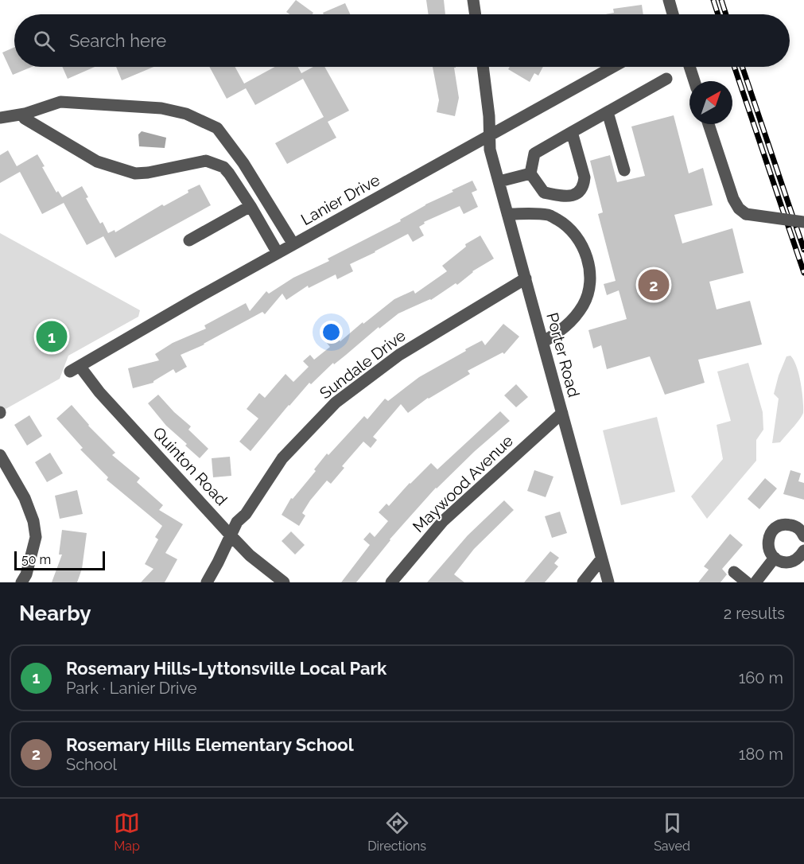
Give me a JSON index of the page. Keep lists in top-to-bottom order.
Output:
{
  "streets": {
    "street": [
      "Lanier Drive",
      "Porter Road",
      "Sundale Drive",
      "Quinton Road",
      "Maywood Avenue"
    ]
  },
  "crossings": [
    ["Lanier Drive", "Porter Road"],
    ["Lanier Drive", "Quinton Road"],
    ["Porter Road", "Sundale Drive"],
    ["Porter Road", "Maywood Avenue"],
    ["Sundale Drive", "Quinton Road"]
  ],
  "scale_bar": "50 m",
  "north": "top right",
  "page": {
    "search": "Search here",
    "pins": ["2", "1"],
    "scale": "50 m",
    "heading": ["Nearby", "2 results"],
    "list": [
      {
        "mark": "1",
        "name": "Rosemary Hills-Lyttonsville Local Park",
        "note": "Park · Lanier Drive",
        "value": "160 m"
      },
      {
        "mark": "2",
        "name": "Rosemary Hills Elementary School",
        "note": "School",
        "value": "180 m"
      }
    ],
    "nav": ["Map", "Directions", "Saved"]
  }
}
